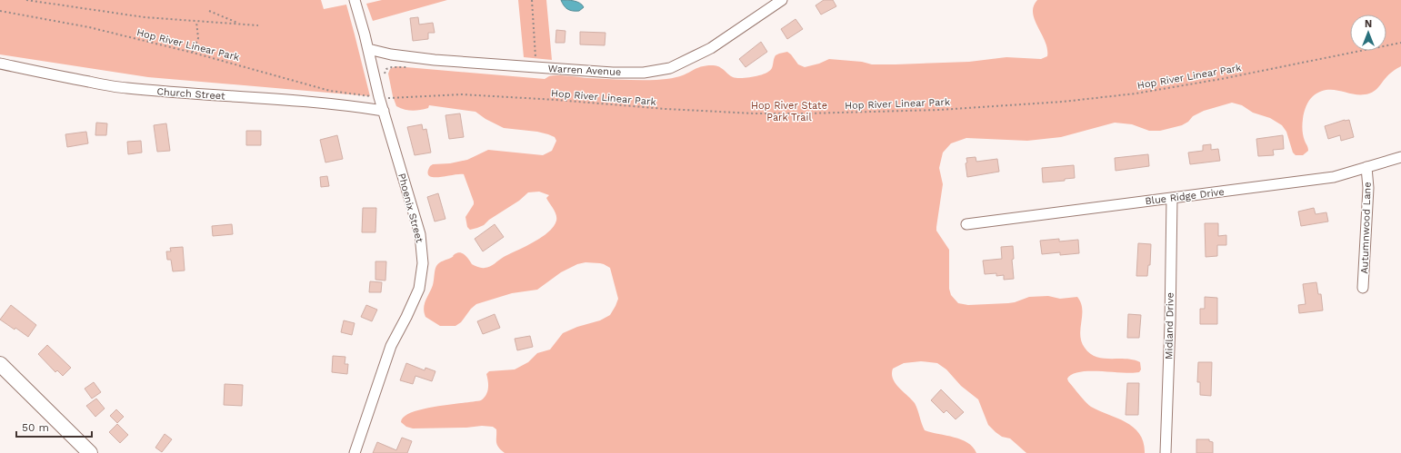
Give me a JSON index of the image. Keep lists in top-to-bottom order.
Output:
{
  "streets": {
    "street": [
      "Warren Avenue",
      "Church Street",
      "Blue Ridge Drive",
      "Phoenix Street",
      "Autumnwood Lane",
      "Midland Drive"
    ],
    "path": ["Hop River Linear Park"]
  },
  "crossings": [
    ["Warren Avenue", "Phoenix Street"],
    ["Church Street", "Phoenix Street"],
    ["Blue Ridge Drive", "Autumnwood Lane"],
    ["Blue Ridge Drive", "Midland Drive"]
  ],
  "parks": ["Hop River State Park Trail"],
  "scale_bar": "50 m",
  "north": "top"
}
